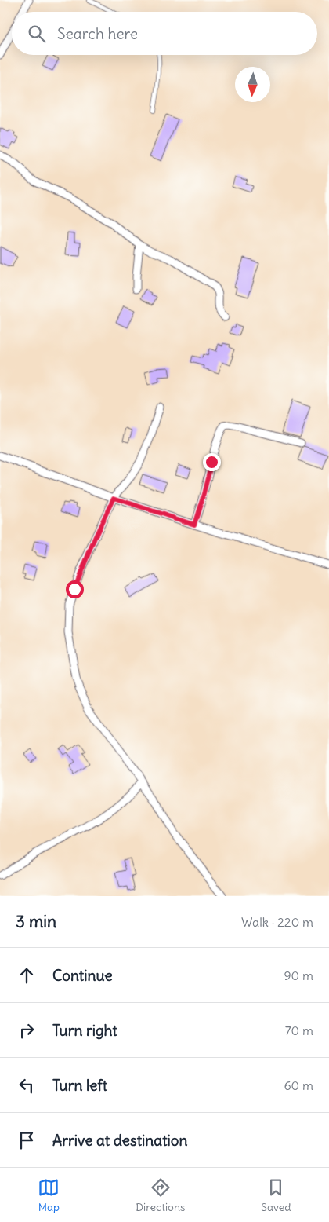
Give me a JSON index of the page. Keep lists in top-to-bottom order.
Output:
{
  "north": "bottom",
  "page": {
    "search": "Search here",
    "heading": ["3 min", "Walk · 220 m"],
    "list": [
      ["Continue", "90 m"],
      ["Turn right", "70 m"],
      ["Turn left", "60 m"],
      "Arrive at destination"
    ],
    "nav": ["Map", "Directions", "Saved"]
  }
}
